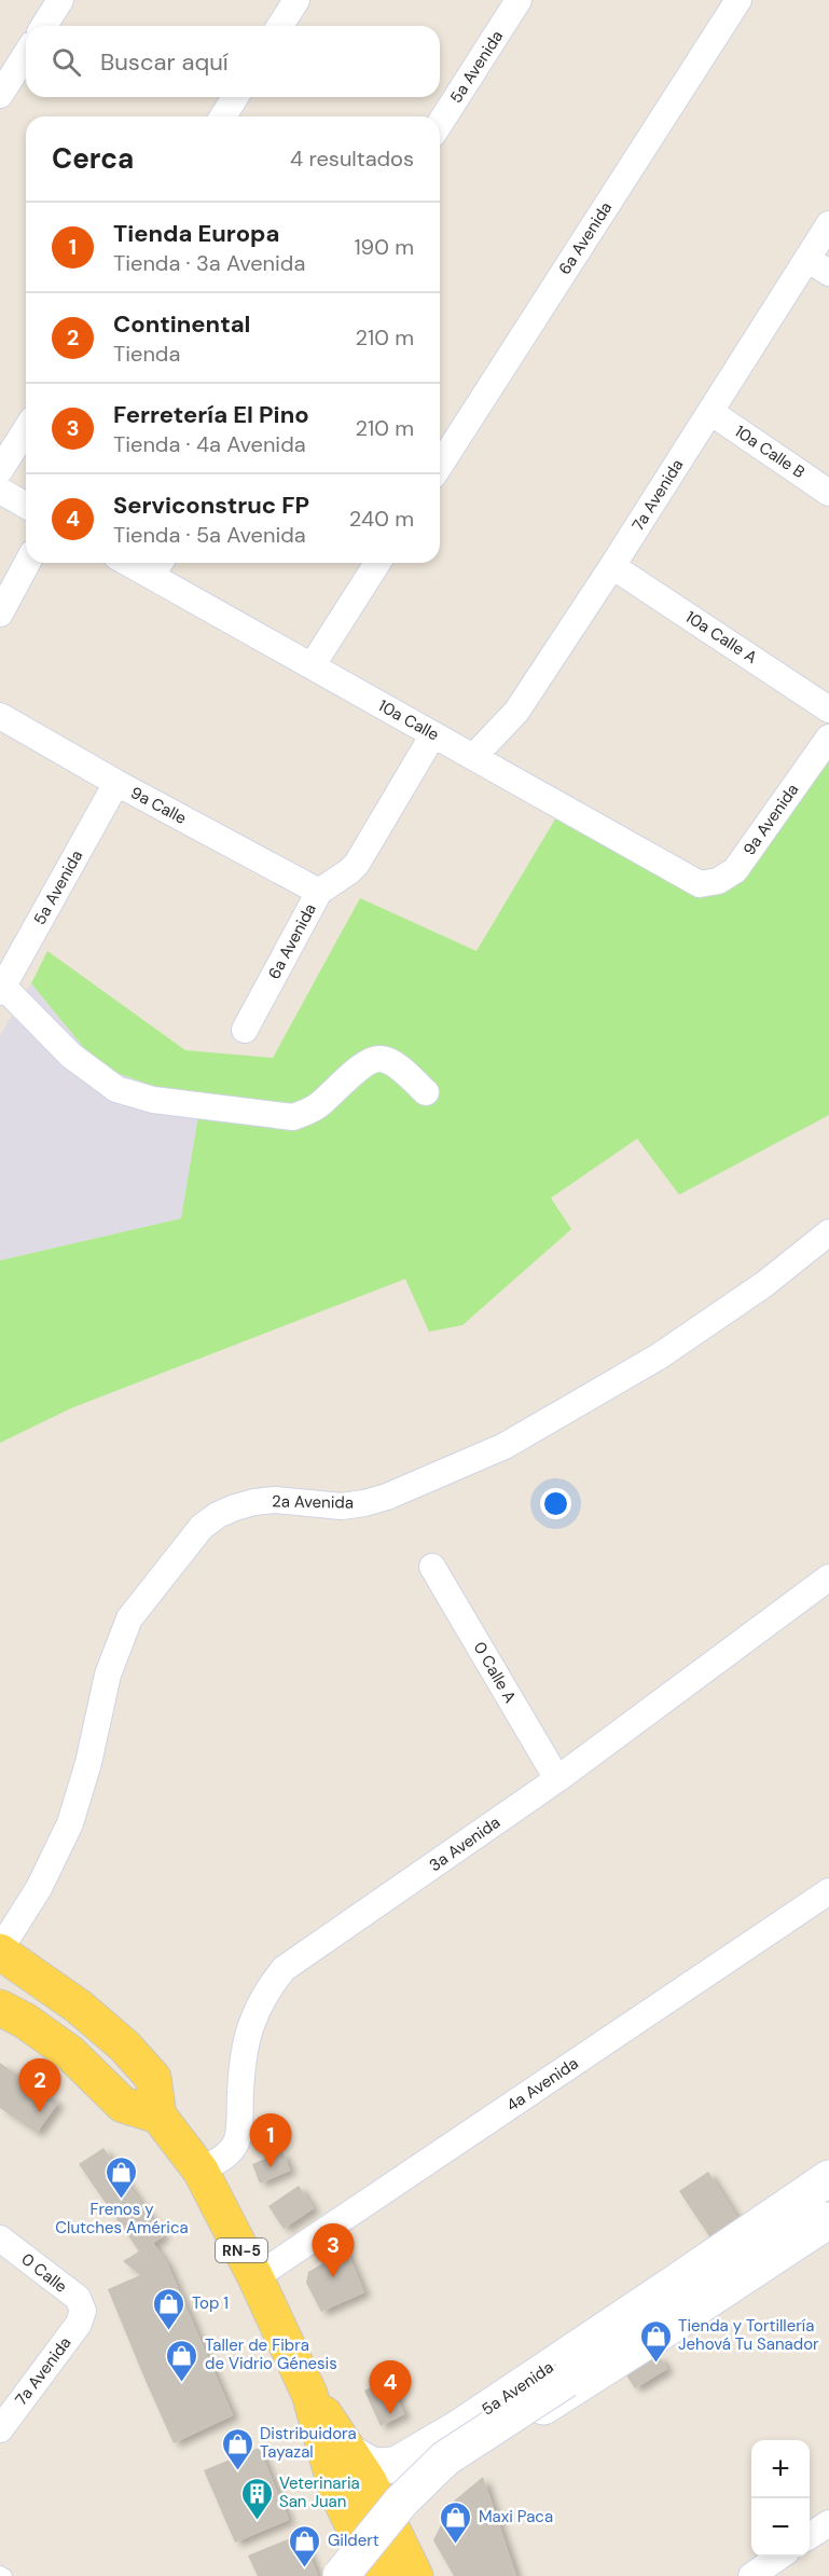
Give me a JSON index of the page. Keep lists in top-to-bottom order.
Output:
{
  "streets": {
    "main road": ["5a Avenida", "RN-5"],
    "street": [
      "6a Avenida",
      "10a Calle B",
      "7a Avenida",
      "10a Calle A",
      "10a Calle",
      "9a Calle",
      "9a Avenida",
      "2a Avenida",
      "0 Calle A",
      "3a Avenida",
      "4a Avenida",
      "0 Calle"
    ]
  },
  "crossings": [
    ["5a Avenida", "9a Calle"],
    ["5a Avenida", "RN-5"],
    ["6a Avenida", "10a Calle"],
    ["6a Avenida", "9a Calle"],
    ["10a Calle B", "7a Avenida"],
    ["7a Avenida", "10a Calle A"],
    ["7a Avenida", "10a Calle"],
    ["7a Avenida", "0 Calle"],
    ["10a Calle", "9a Avenida"],
    ["2a Avenida", "RN-5"],
    ["0 Calle A", "3a Avenida"],
    ["3a Avenida", "RN-5"],
    ["4a Avenida", "RN-5"]
  ],
  "places": {
    "shop": [
      "Frenos y Clutches América",
      "Top 1",
      "Tienda y Tortillería Jehová Tu Sanador",
      "Taller de Fibra de Vidrio Génesis",
      "Distribuidora Tayazal",
      "Maxi Paca",
      "Gildert"
    ],
    "building": ["Veterinaria San Juan"]
  },
  "page": {
    "search": "Buscar aquí",
    "heading": ["Cerca", "4 resultados"],
    "list": [
      {
        "mark": "1",
        "name": "Tienda Europa",
        "note": "Tienda · 3a Avenida",
        "value": "190 m"
      },
      {
        "mark": "2",
        "name": "Continental",
        "note": "Tienda",
        "value": "210 m"
      },
      {
        "mark": "3",
        "name": "Ferretería El Pino",
        "note": "Tienda · 4a Avenida",
        "value": "210 m"
      },
      {
        "mark": "4",
        "name": "Serviconstruc FP",
        "note": "Tienda · 5a Avenida",
        "value": "240 m"
      }
    ],
    "pins": [
      "2",
      "1",
      "3",
      "4"
    ],
    "map_buttons": ["+", "−"]
  }
}
